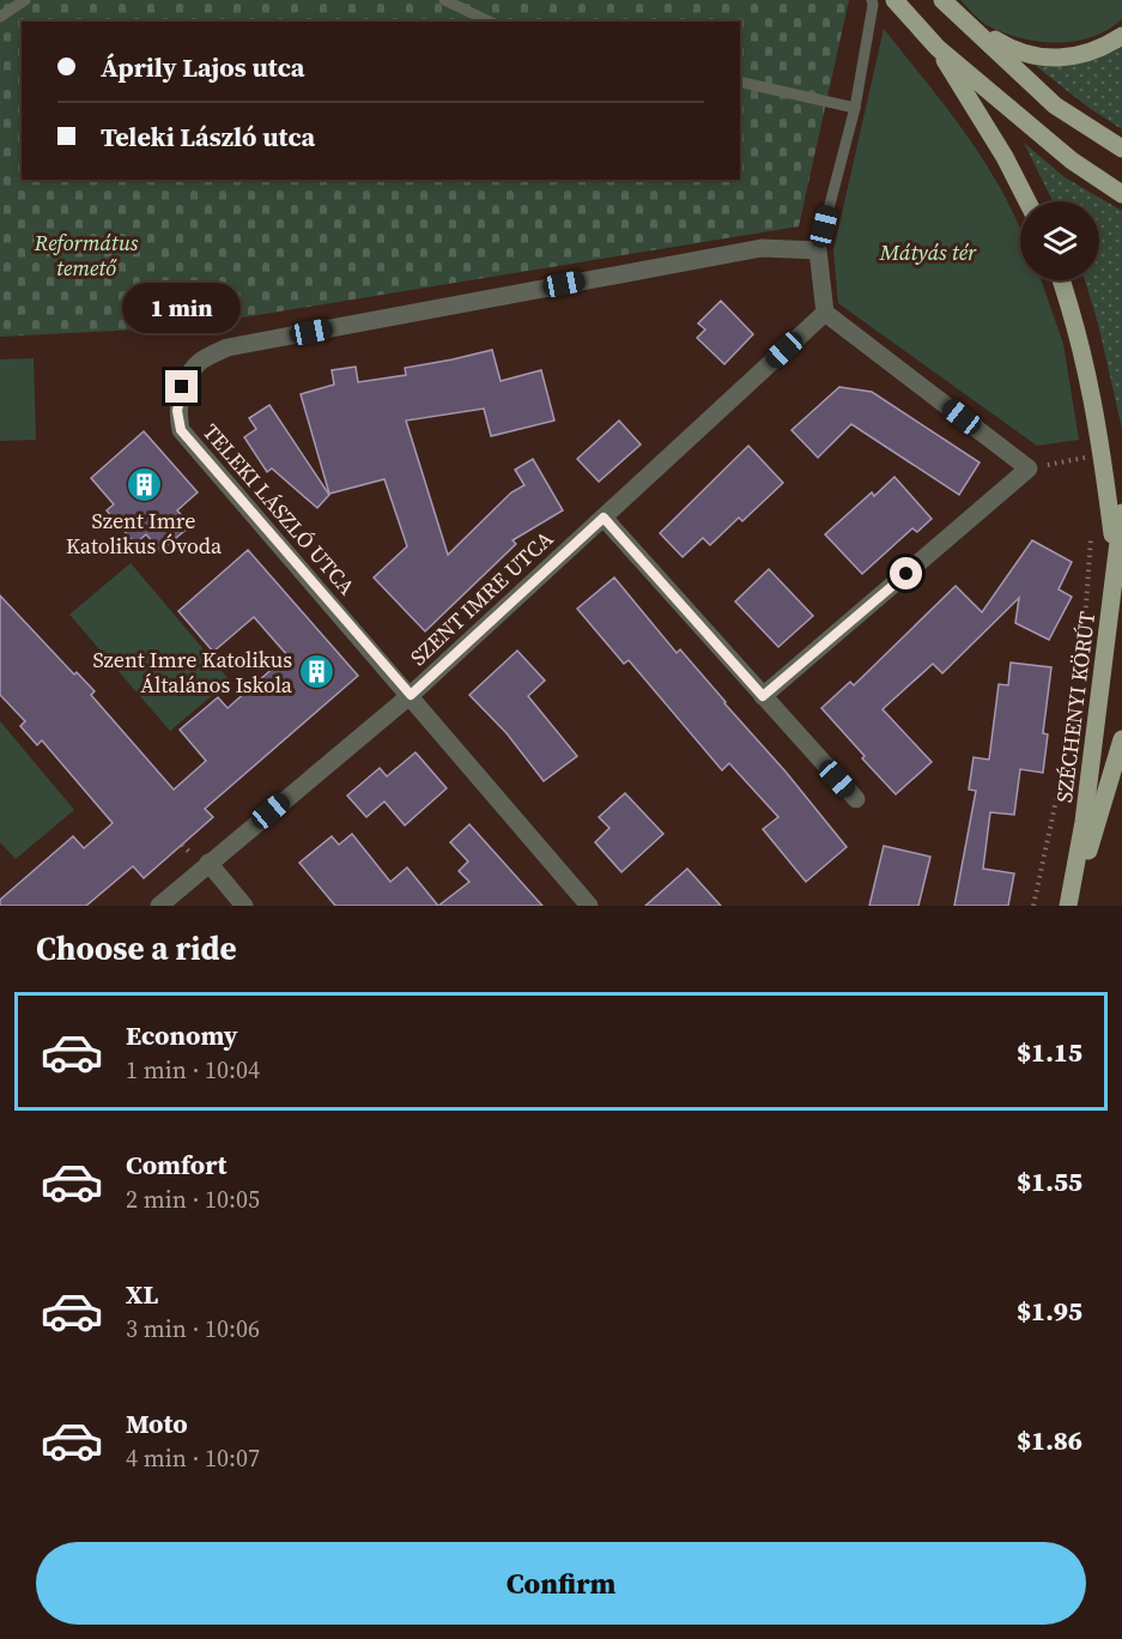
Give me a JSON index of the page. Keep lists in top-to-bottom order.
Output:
{
  "streets": {
    "main road": ["SZÉCHENYI KÖRÚT"],
    "street": ["TELEKI LÁSZLÓ UTCA", "SZENT IMRE UTCA"]
  },
  "crossings": [
    ["TELEKI LÁSZLÓ UTCA", "SZENT IMRE UTCA"]
  ],
  "parks": ["Református temető", "Mátyás tér"],
  "places": {
    "building": ["Szent Imre Katolikus Óvoda", "Szent Imre Katolikus Általános Iskola"]
  },
  "page": {
    "banner": ["Áprily Lajos utca", "Teleki László utca"],
    "bubble": "1 min",
    "heading": "Choose a ride",
    "list": [
      {
        "name": "Economy",
        "note": "1 min · 10:04",
        "value": "$1.15"
      },
      {
        "name": "Comfort",
        "note": "2 min · 10:05",
        "value": "$1.55"
      },
      {
        "name": "XL",
        "note": "3 min · 10:06",
        "value": "$1.95"
      },
      {
        "name": "Moto",
        "note": "4 min · 10:07",
        "value": "$1.86"
      }
    ],
    "buttons": "Confirm"
  }
}
